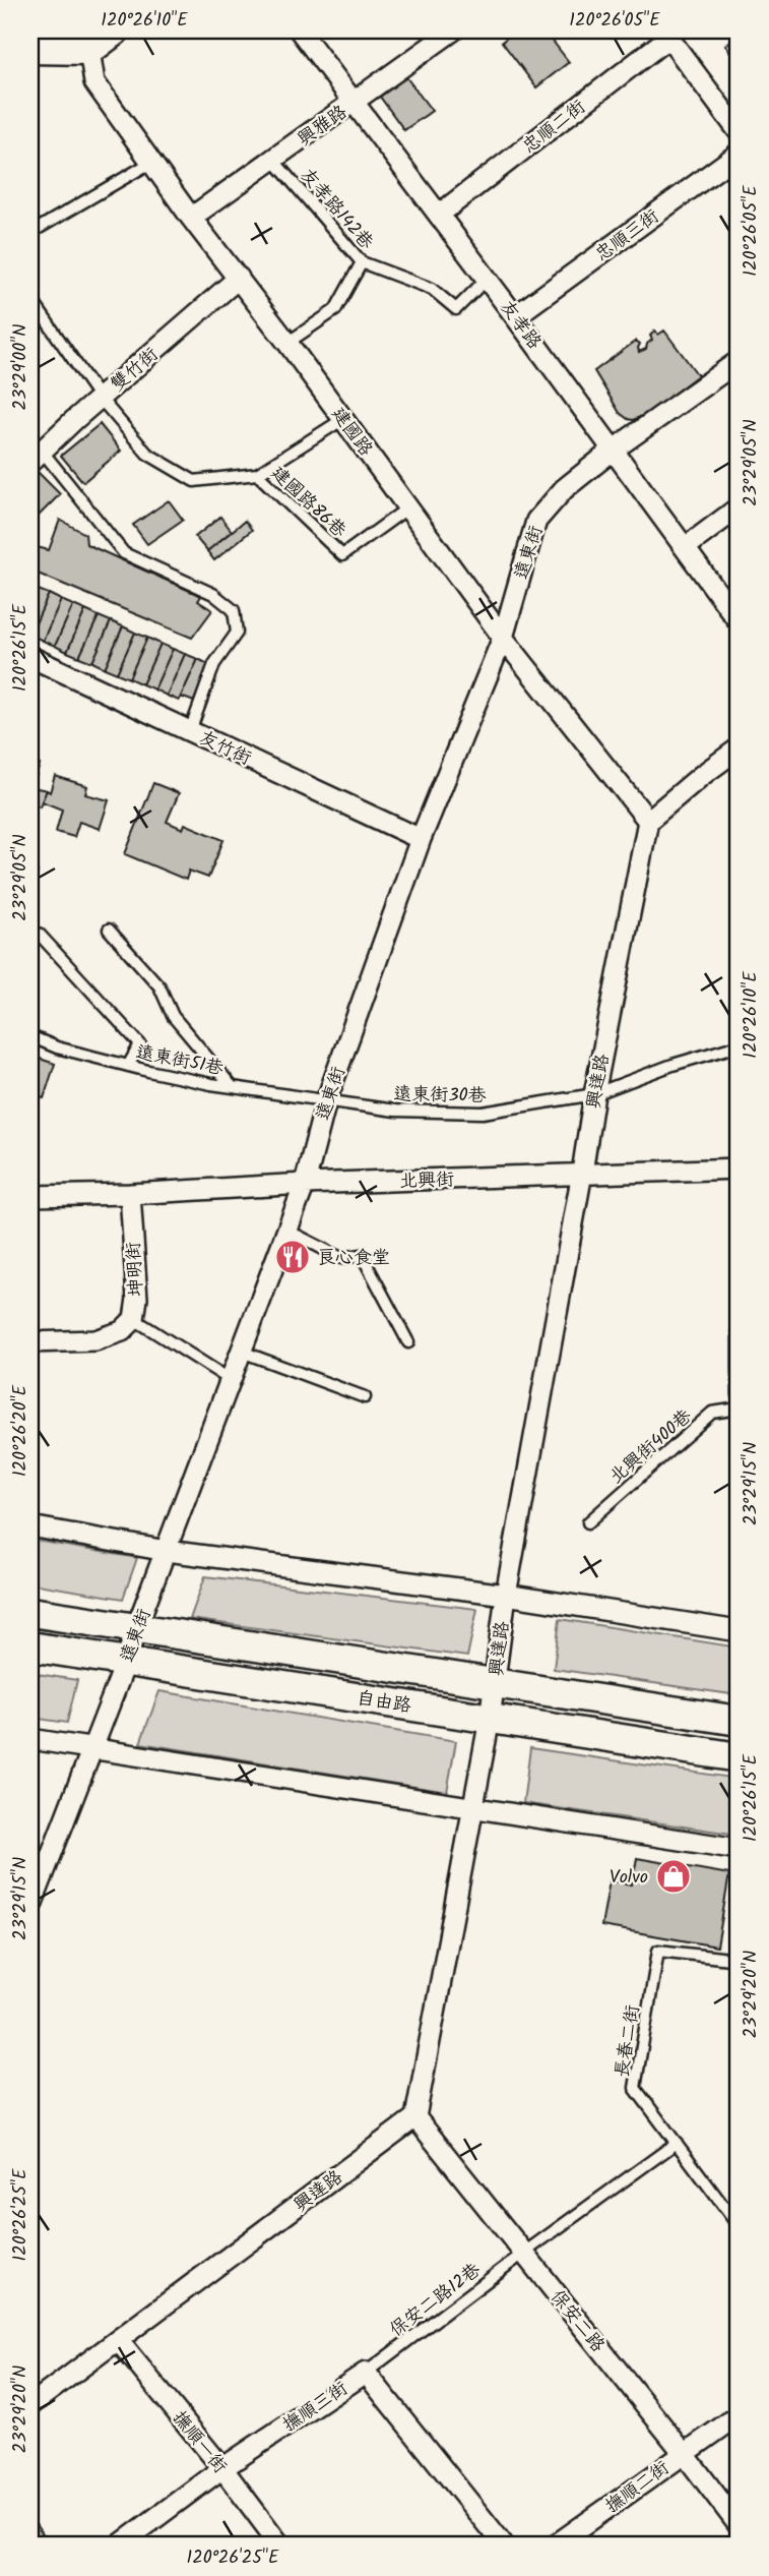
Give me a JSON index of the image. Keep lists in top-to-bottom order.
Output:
{
  "streets": {
    "street": [
      "興雅路",
      "忠順二街",
      "忠順三街",
      "友孝路",
      "雙竹街",
      "建國路",
      "遠東街",
      "友竹街",
      "興達路",
      "北興街",
      "坤明街",
      "自由路",
      "保安二路",
      "撫順三街",
      "撫順一街",
      "撫順二街"
    ],
    "lane": [
      "友孝路142巷",
      "建國路86巷",
      "遠東街51巷",
      "遠東街30巷",
      "北興街400巷",
      "長春二街",
      "保安二路12巷"
    ]
  },
  "crossings": [
    ["興雅路", "友孝路142巷"],
    ["興雅路", "友孝路"],
    ["興雅路", "建國路"],
    ["忠順二街", "友孝路"],
    ["友孝路142巷", "友孝路"],
    ["忠順三街", "友孝路"],
    ["友孝路", "遠東街"],
    ["雙竹街", "建國路"],
    ["建國路", "建國路86巷"],
    ["建國路", "遠東街"],
    ["建國路", "興達路"],
    ["遠東街", "友竹街"],
    ["遠東街", "遠東街51巷"],
    ["遠東街", "遠東街30巷"],
    ["遠東街", "北興街"],
    ["遠東街", "自由路"],
    ["遠東街51巷", "遠東街30巷"],
    ["興達路", "遠東街30巷"],
    ["興達路", "北興街"],
    ["興達路", "自由路"],
    ["興達路", "保安二路"],
    ["興達路", "撫順一街"],
    ["北興街", "坤明街"],
    ["長春二街", "保安二路12巷"],
    ["保安二路12巷", "保安二路"],
    ["保安二路12巷", "撫順三街"],
    ["保安二路", "撫順二街"],
    ["撫順三街", "撫順一街"]
  ],
  "places": {
    "restaurant": ["良心食堂"],
    "shop": ["Volvo"]
  },
  "coordinates": [
    "120°26'10\"E",
    "120°26'05\"E",
    "23°29'00\"N",
    "23°29'05\"N",
    "120°26'15\"E",
    "120°26'20\"E",
    "23°29'15\"N",
    "23°29'20\"N",
    "120°26'25\"E"
  ]
}
